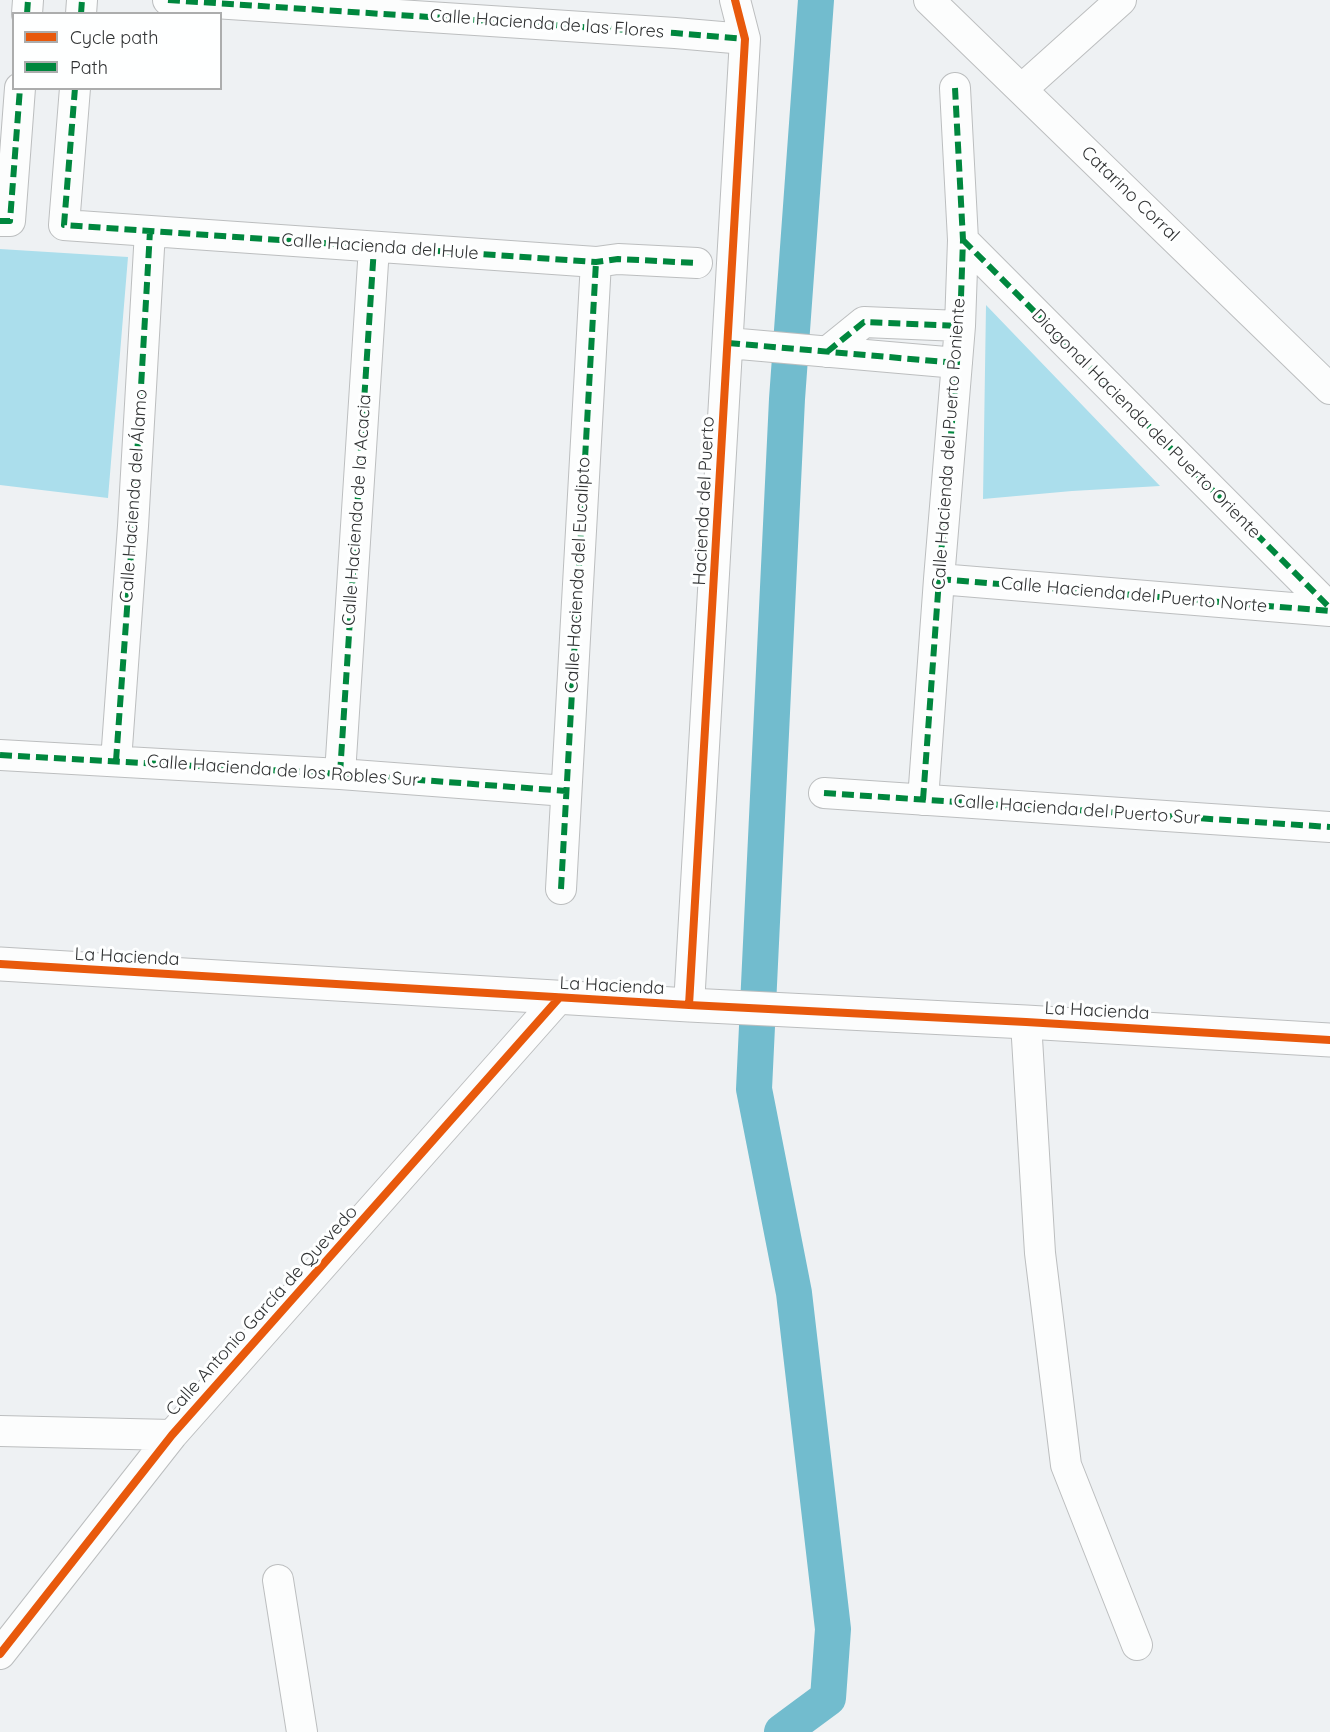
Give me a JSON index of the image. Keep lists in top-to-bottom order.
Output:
{
  "streets": {
    "street": [
      "Calle Hacienda de las Flores",
      "Catarino Corral",
      "Calle Hacienda del Hule",
      "Diagonal Hacienda del Puerto Oriente",
      "Calle Hacienda del Puerto Poniente",
      "Calle Hacienda del Álamo",
      "Hacienda del Puerto",
      "Calle Hacienda de la Acacia",
      "Calle Hacienda del Eucalipto",
      "Calle Hacienda del Puerto Norte",
      "Calle Hacienda de los Robles Sur",
      "Calle Hacienda del Puerto Sur",
      "La Hacienda",
      "Calle Antonio García de Quevedo"
    ]
  },
  "crossings": [
    ["Calle Hacienda de las Flores", "Hacienda del Puerto"],
    ["Calle Hacienda del Hule", "Calle Hacienda del Álamo"],
    ["Calle Hacienda del Hule", "Calle Hacienda de la Acacia"],
    ["Calle Hacienda del Hule", "Calle Hacienda del Eucalipto"],
    ["Diagonal Hacienda del Puerto Oriente", "Calle Hacienda del Puerto Poniente"],
    ["Diagonal Hacienda del Puerto Oriente", "Calle Hacienda del Puerto Norte"],
    ["Calle Hacienda del Puerto Poniente", "Calle Hacienda del Puerto Norte"],
    ["Calle Hacienda del Puerto Poniente", "Calle Hacienda del Puerto Sur"],
    ["Calle Hacienda del Álamo", "Calle Hacienda de los Robles Sur"],
    ["Hacienda del Puerto", "La Hacienda"],
    ["Calle Hacienda de la Acacia", "Calle Hacienda de los Robles Sur"],
    ["Calle Hacienda del Eucalipto", "Calle Hacienda de los Robles Sur"],
    ["La Hacienda", "Calle Antonio García de Quevedo"]
  ],
  "legend": ["Cycle path", "Path"]
}
